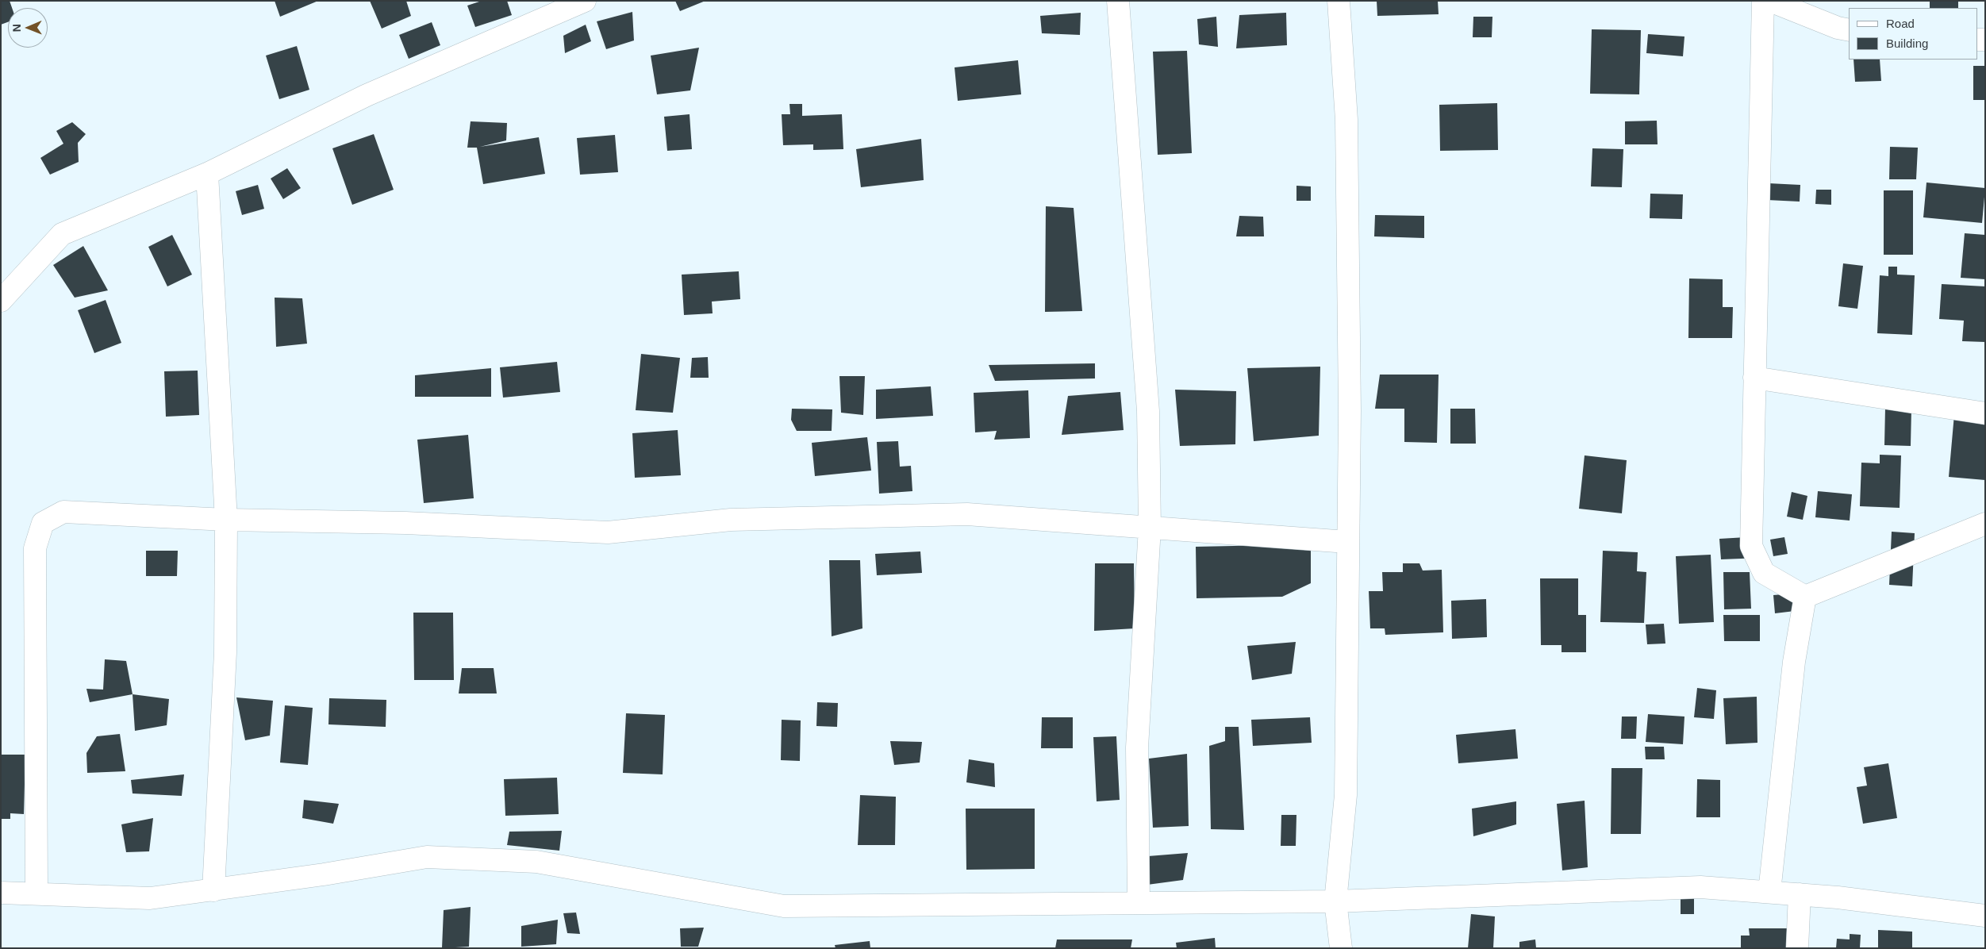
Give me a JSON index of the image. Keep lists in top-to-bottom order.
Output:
{
  "legend": ["Road", "Building"],
  "north": "left"
}
